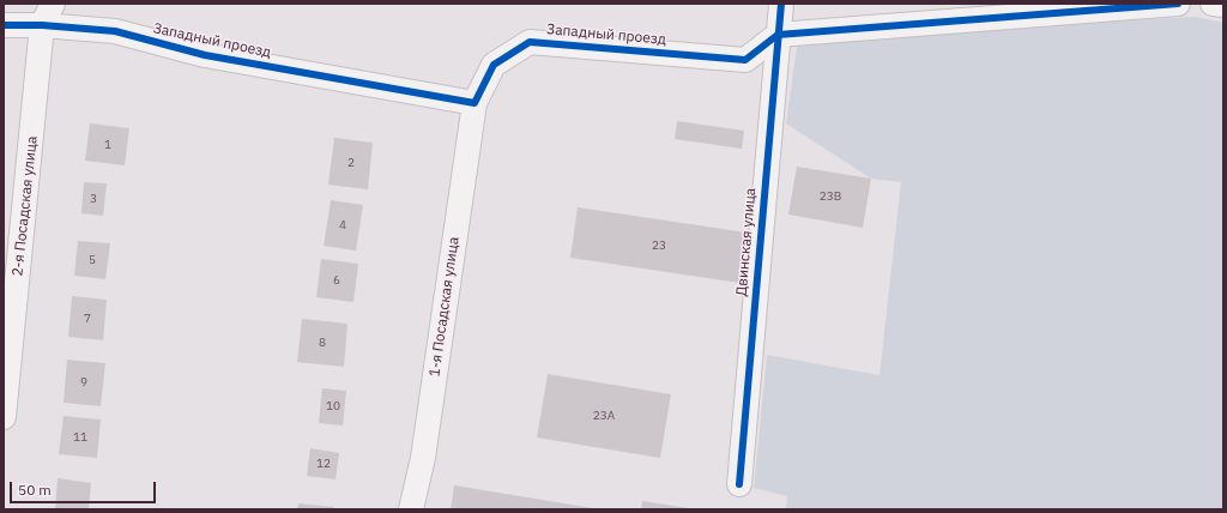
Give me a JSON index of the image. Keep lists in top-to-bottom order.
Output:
{
  "streets": {
    "street": [
      "Западный проезд",
      "2-я Посадская улица",
      "Двинская улица",
      "1-я Посадская улица"
    ]
  },
  "crossings": [
    ["Западный проезд", "2-я Посадская улица"],
    ["Западный проезд", "Двинская улица"],
    ["Западный проезд", "1-я Посадская улица"]
  ],
  "house_numbers": [
    "1",
    "2",
    "23В",
    "3",
    "4",
    "23",
    "5",
    "6",
    "7",
    "8",
    "9",
    "10",
    "23А",
    "11",
    "12"
  ],
  "scale_bar": "50 m"
}
